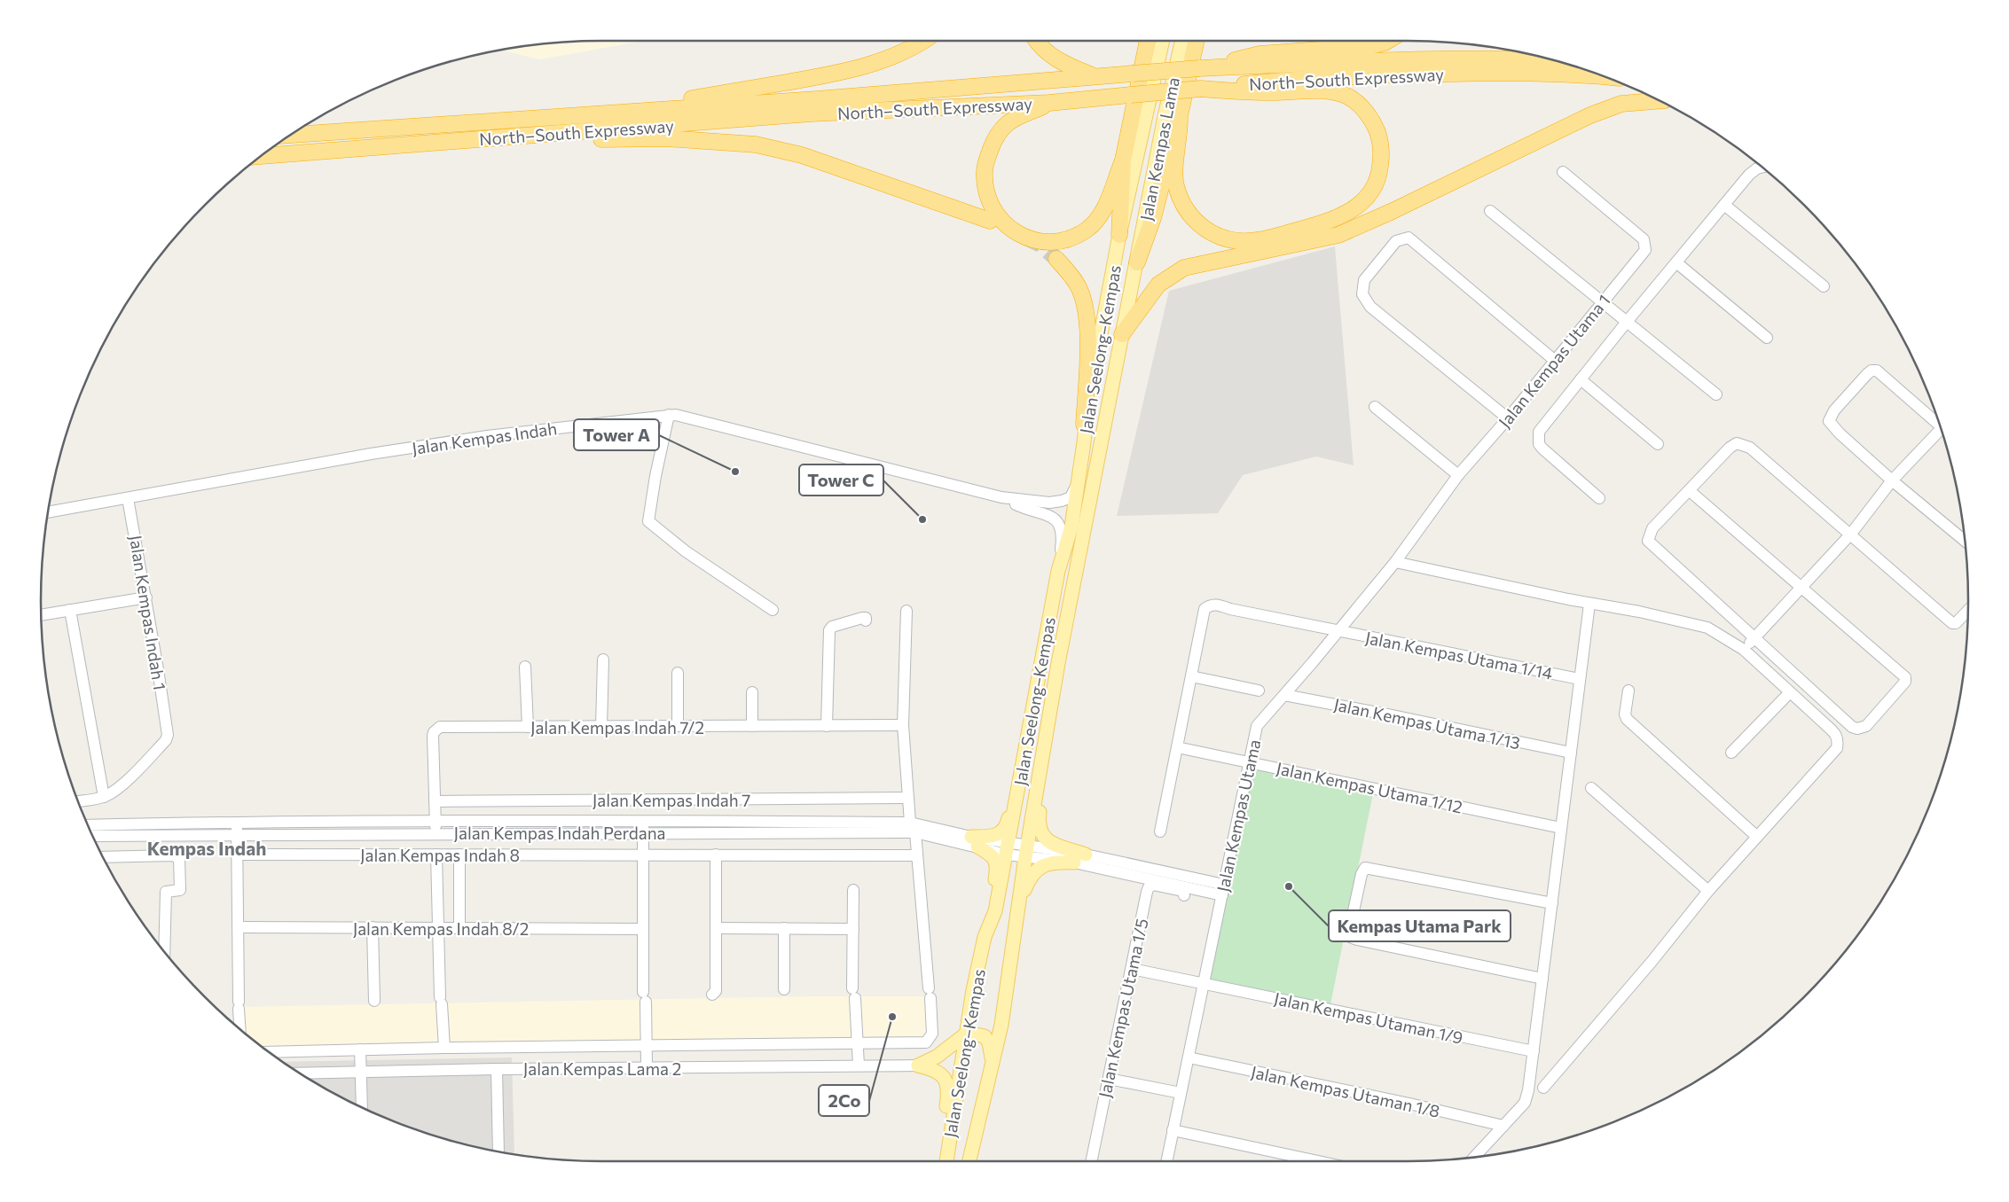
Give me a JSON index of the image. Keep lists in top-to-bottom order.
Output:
{
  "streets": {
    "highway": ["North–South Expressway"],
    "main road": ["Jalan Kempas Lama", "Jalan Seelong–Kempas"],
    "street": [
      "Jalan Kempas Utama 1",
      "Jalan Kempas Indah",
      "Jalan Kempas Indah 1",
      "Jalan Kempas Utama 1/14",
      "Jalan Kempas Utama 1/13",
      "Jalan Kempas Indah 7/2",
      "Jalan Kempas Utama 1/12",
      "Jalan Kempas Indah 7",
      "Jalan Kempas Utama",
      "Jalan Kempas Indah Perdana",
      "Jalan Kempas Indah 8",
      "Jalan Kempas Indah 8/2",
      "Jalan Kempas Utama 1/5",
      "Jalan Kempas Utaman 1/9",
      "Jalan Kempas Lama 2",
      "Jalan Kempas Utaman 1/8"
    ]
  },
  "crossings": [
    ["Jalan Kempas Lama", "Jalan Seelong–Kempas"],
    ["Jalan Kempas Utama 1", "Jalan Kempas Utama"],
    ["Jalan Kempas Indah", "Jalan Kempas Indah 1"],
    ["Jalan Kempas Utama 1/14", "Jalan Kempas Utama"],
    ["Jalan Kempas Utama 1/13", "Jalan Kempas Utama"],
    ["Jalan Kempas Indah 7/2", "Jalan Kempas Indah 7"],
    ["Jalan Kempas Indah 7/2", "Jalan Kempas Indah Perdana"],
    ["Jalan Kempas Utama 1/12", "Jalan Kempas Utama"],
    ["Jalan Kempas Utama", "Jalan Kempas Utaman 1/9"],
    ["Jalan Kempas Utama", "Jalan Kempas Utaman 1/8"],
    ["Jalan Kempas Utama 1/5", "Jalan Kempas Utaman 1/9"]
  ],
  "districts": ["Kempas Indah"],
  "places": [
    "Tower A",
    "Tower C",
    "Kempas Utama Park",
    "2Co"
  ]
}
